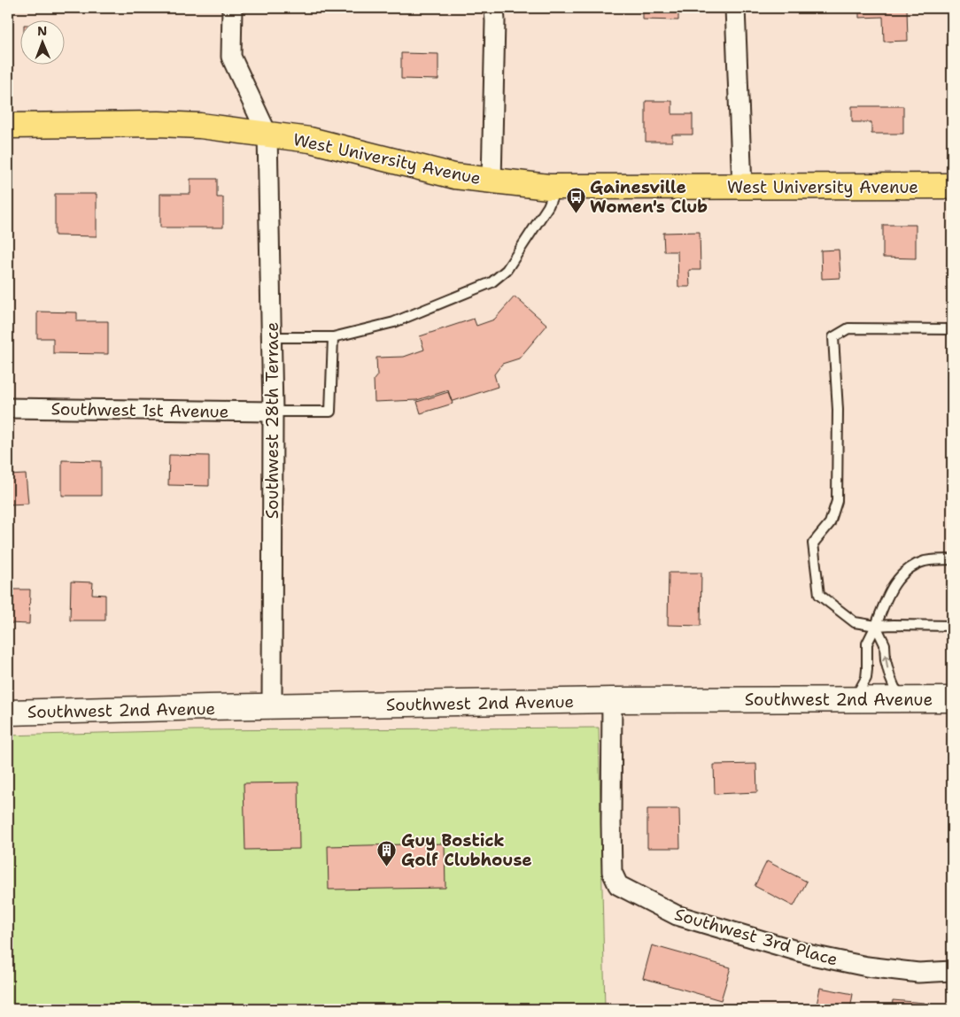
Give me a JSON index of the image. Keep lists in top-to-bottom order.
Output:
{
  "streets": {
    "main road": ["West University Avenue", "Southwest 2nd Avenue"],
    "street": ["Southwest 1st Avenue", "Southwest 28th Terrace", "Southwest 3rd Place"]
  },
  "crossings": [
    ["West University Avenue", "Southwest 28th Terrace"],
    ["Southwest 1st Avenue", "Southwest 28th Terrace"],
    ["Southwest 28th Terrace", "Southwest 2nd Avenue"],
    ["Southwest 2nd Avenue", "Southwest 3rd Place"]
  ],
  "places": {
    "bus stop": ["Gainesville Women's Club"],
    "building": ["Guy Bostick Golf Clubhouse"]
  },
  "north": "top"
}
